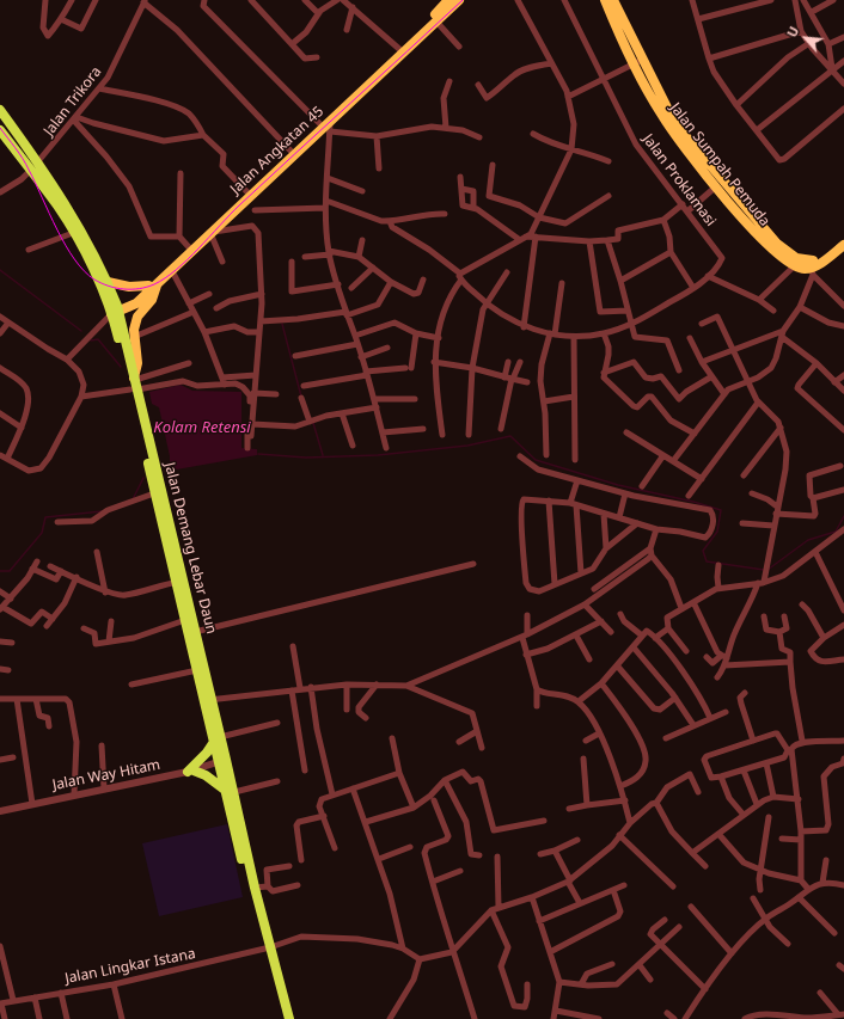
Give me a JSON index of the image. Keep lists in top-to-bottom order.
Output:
{
  "streets": {
    "highway": ["Jalan Demang Lebar Daun"],
    "main road": ["Jalan Angkatan 45", "Jalan Sumpah Pemuda"],
    "street": [
      "Jalan Trikora",
      "Jalan Proklamasi",
      "Jalan Way Hitam",
      "Jalan Lingkar Istana"
    ]
  },
  "crossings": [
    ["Jalan Trikora", "Jalan Demang Lebar Daun"],
    ["Jalan Angkatan 45", "Jalan Demang Lebar Daun"],
    ["Jalan Demang Lebar Daun", "Jalan Way Hitam"],
    ["Jalan Demang Lebar Daun", "Jalan Lingkar Istana"]
  ],
  "water": ["Kolam Retensi"],
  "north": "top left"
}
